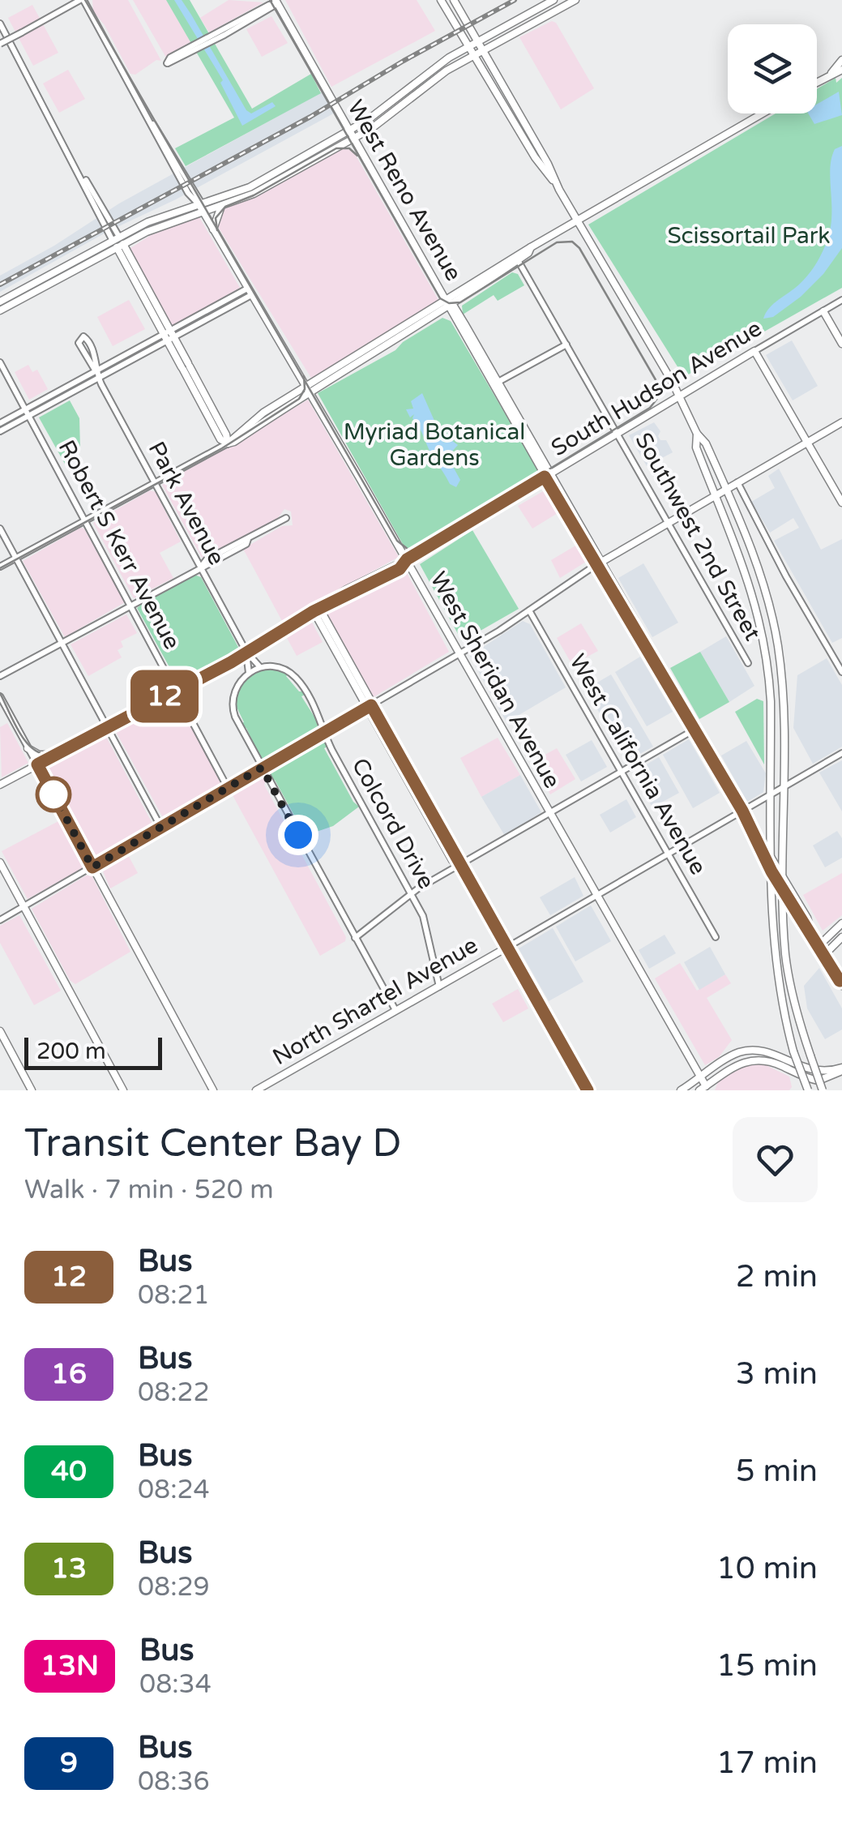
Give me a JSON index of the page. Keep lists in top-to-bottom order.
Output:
{
  "streets": {
    "main road": [
      "West Reno Avenue",
      "South Hudson Avenue",
      "West Sheridan Avenue",
      "North Shartel Avenue"
    ],
    "street": [
      "Park Avenue",
      "Southwest 2nd Street",
      "Robert S Kerr Avenue",
      "West California Avenue",
      "Colcord Drive"
    ]
  },
  "crossings": [
    ["West Reno Avenue", "South Hudson Avenue"],
    ["West Reno Avenue", "North Shartel Avenue"],
    ["South Hudson Avenue", "Park Avenue"],
    ["South Hudson Avenue", "Southwest 2nd Street"],
    ["South Hudson Avenue", "Robert S Kerr Avenue"],
    ["South Hudson Avenue", "West Sheridan Avenue"],
    ["Park Avenue", "Colcord Drive"],
    ["West Sheridan Avenue", "North Shartel Avenue"],
    ["West California Avenue", "North Shartel Avenue"],
    ["Colcord Drive", "North Shartel Avenue"]
  ],
  "parks": ["Scissortail Park", "Myriad Botanical Gardens"],
  "lines": ["bus line 12"],
  "scale_bar": "200 m",
  "page": {
    "on_map": "12",
    "scale": "200 m",
    "heading": ["Transit Center Bay D", "Walk · 7 min · 520 m"],
    "list": [
      {
        "mark": "12",
        "name": "Bus",
        "note": "08:21",
        "value": "2 min"
      },
      {
        "mark": "16",
        "name": "Bus",
        "note": "08:22",
        "value": "3 min"
      },
      {
        "mark": "40",
        "name": "Bus",
        "note": "08:24",
        "value": "5 min"
      },
      {
        "mark": "13",
        "name": "Bus",
        "note": "08:29",
        "value": "10 min"
      },
      {
        "mark": "13N",
        "name": "Bus",
        "note": "08:34",
        "value": "15 min"
      },
      {
        "mark": "9",
        "name": "Bus",
        "note": "08:36",
        "value": "17 min"
      }
    ]
  }
}
